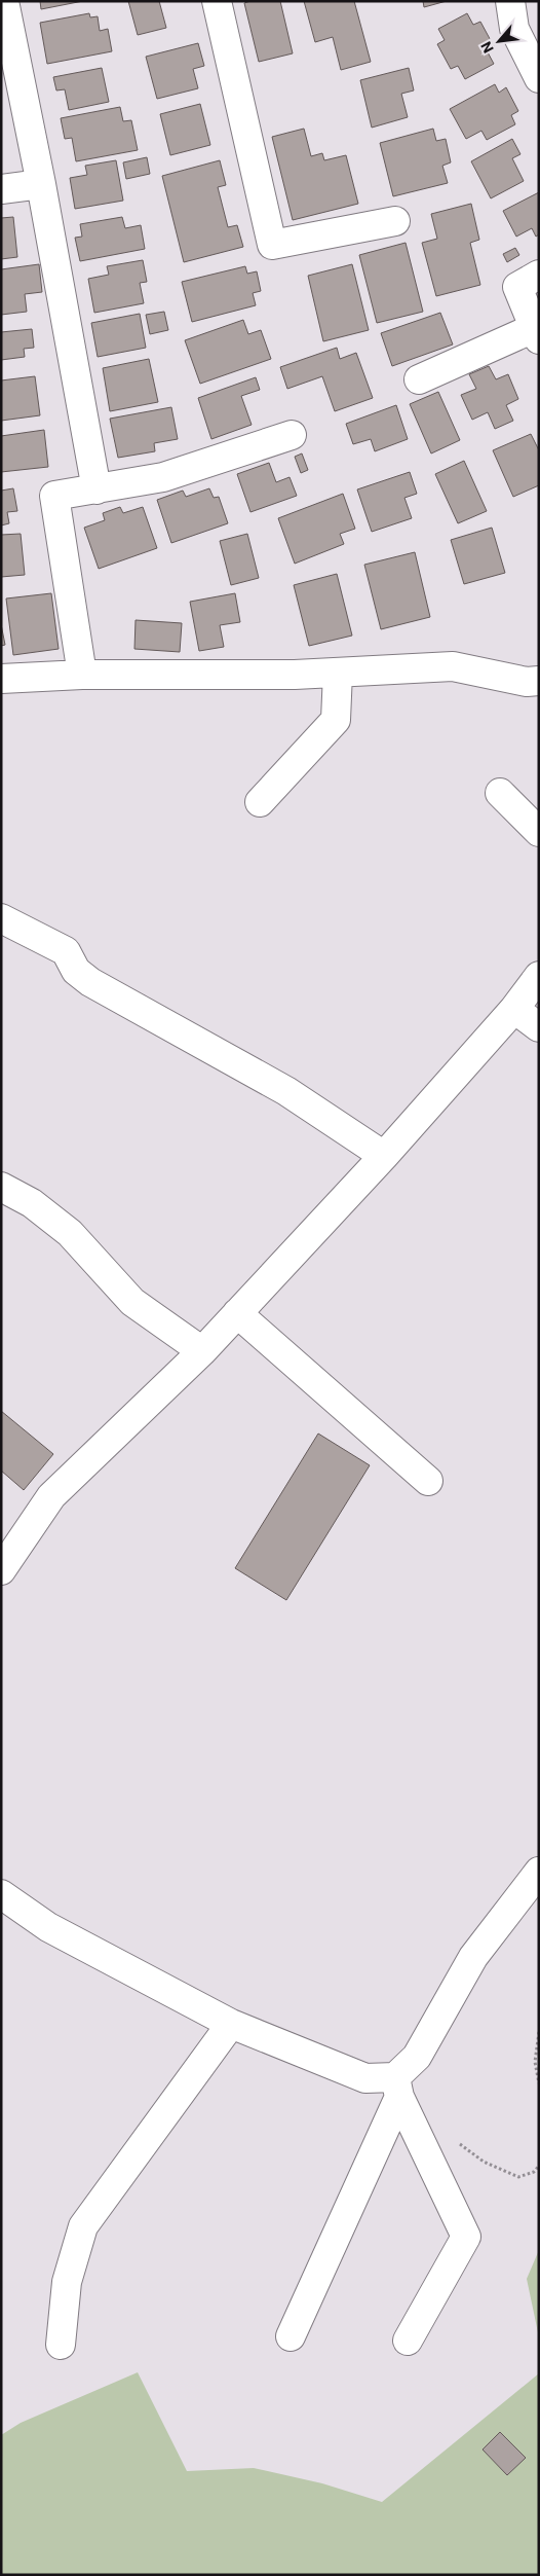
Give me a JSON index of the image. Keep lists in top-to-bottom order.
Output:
{
  "north": "bottom left"
}
